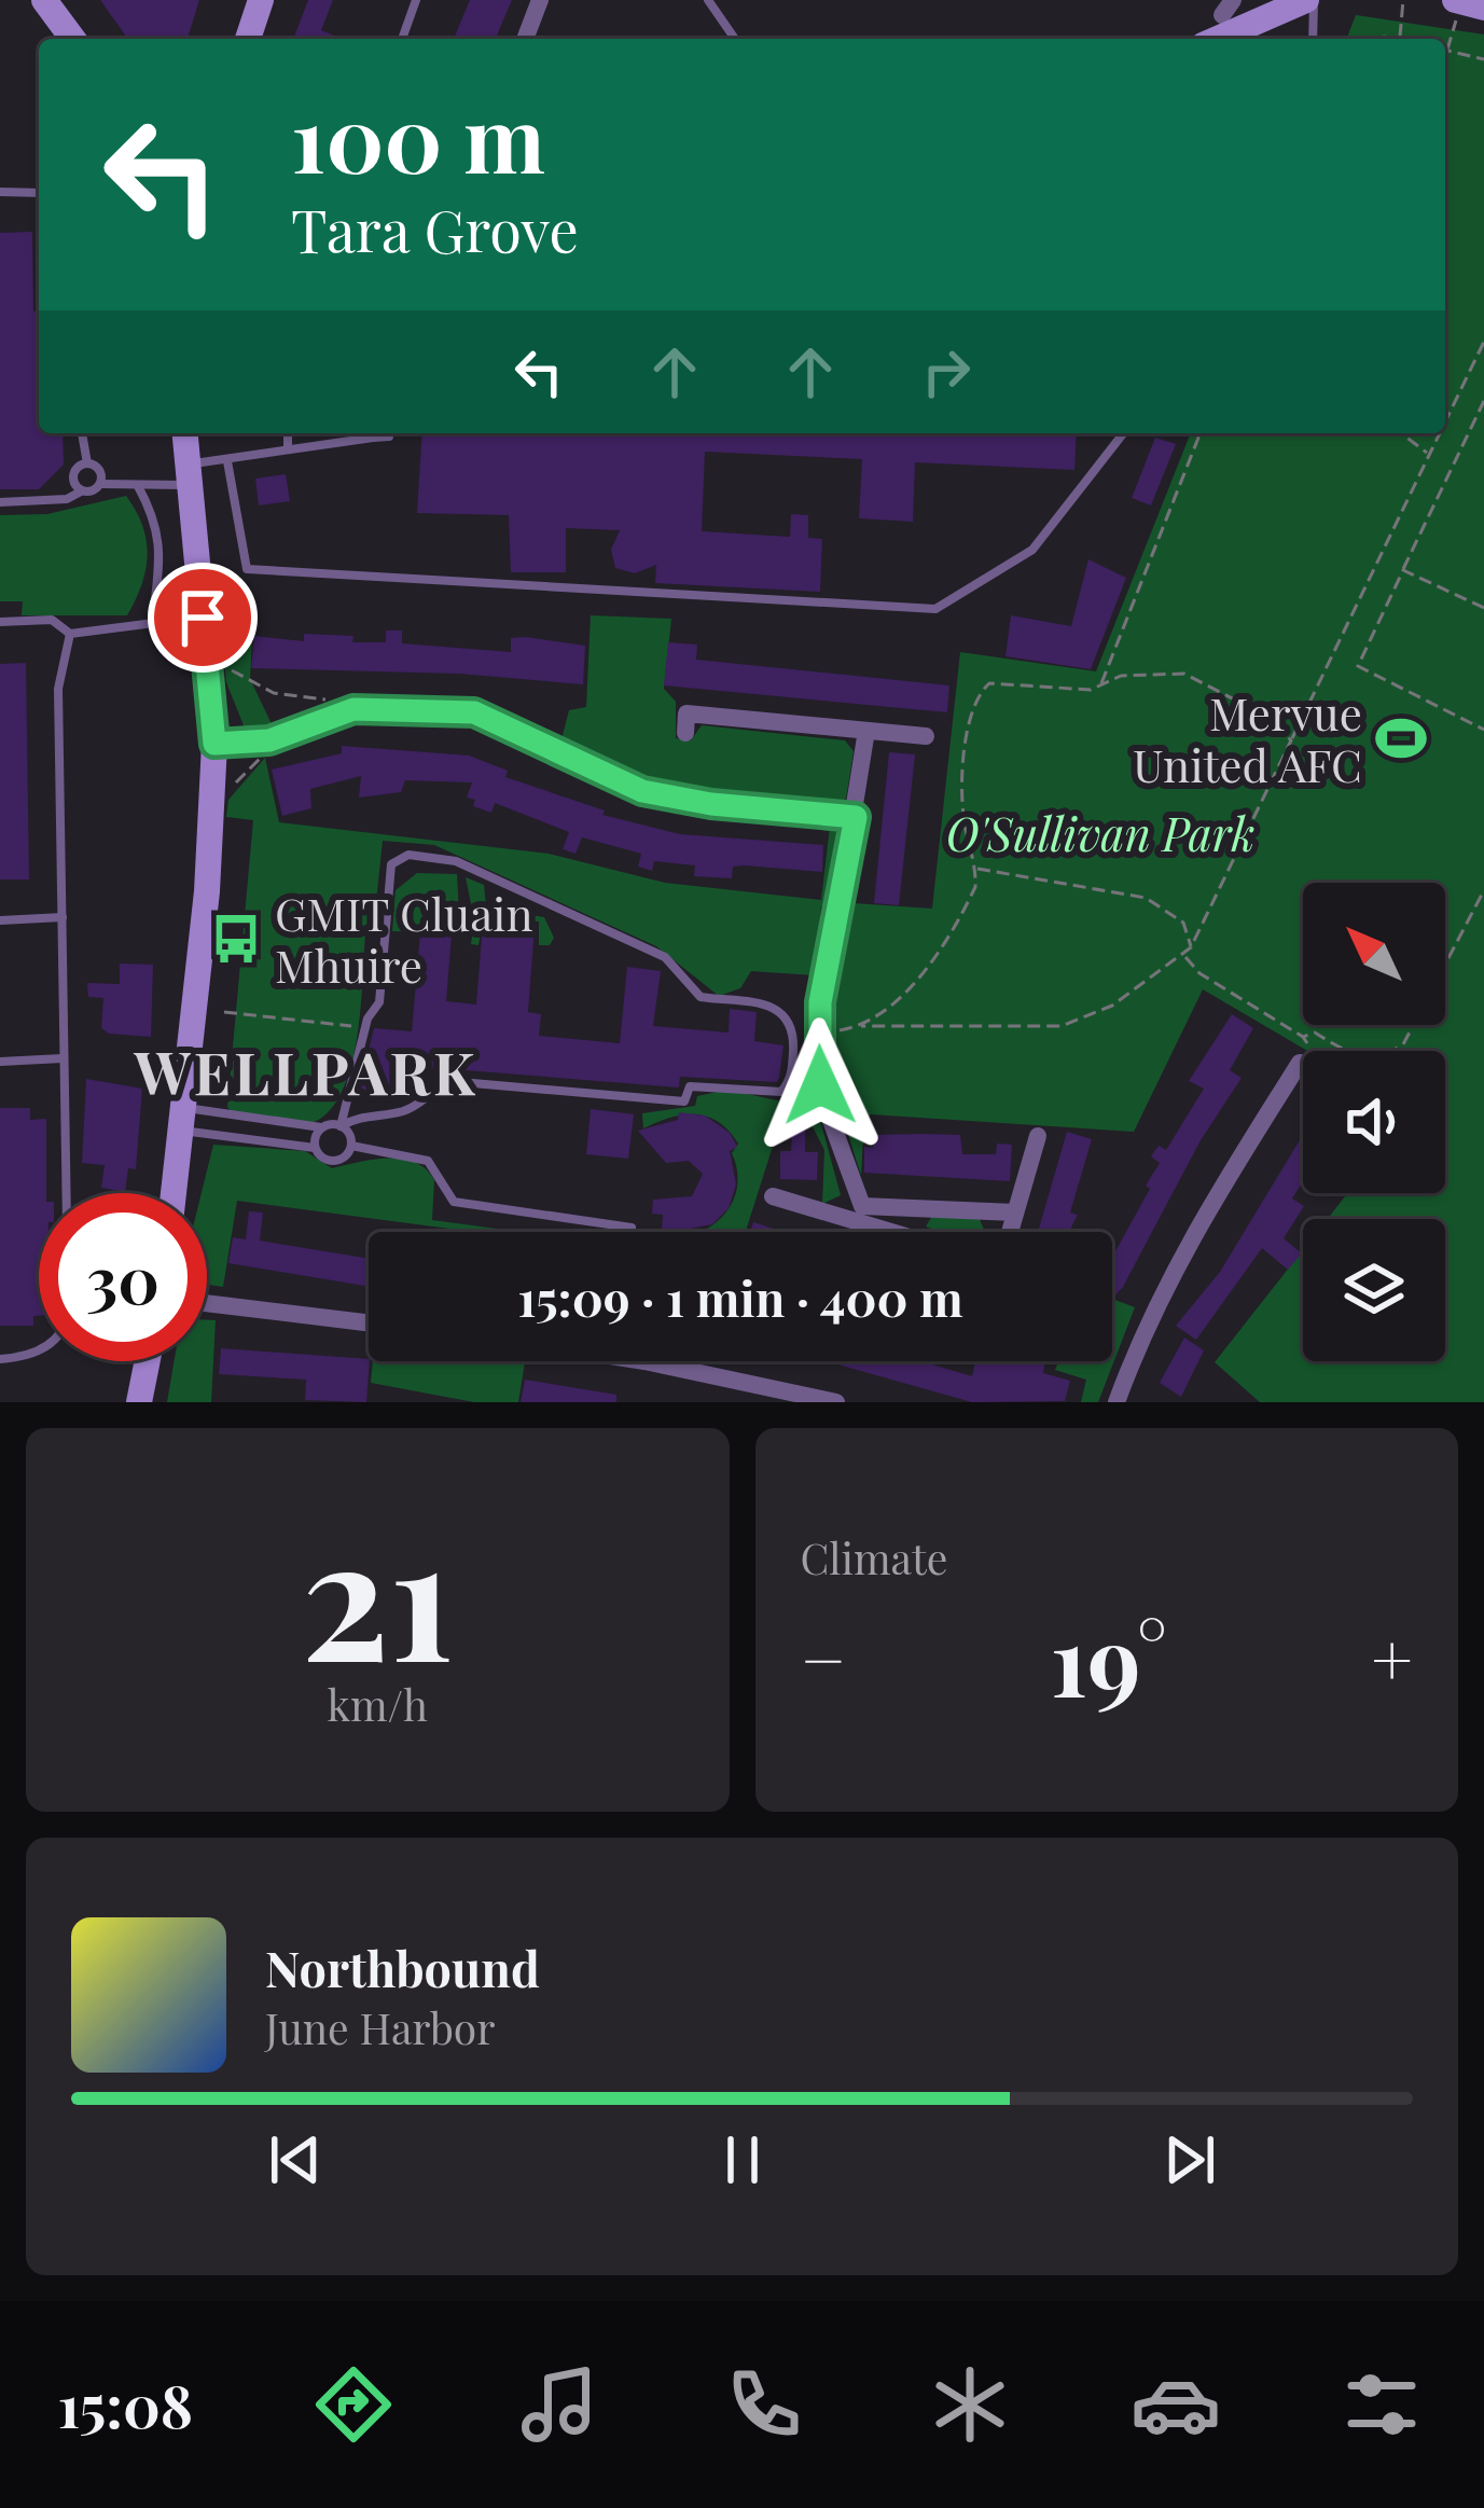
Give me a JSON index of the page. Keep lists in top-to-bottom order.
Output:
{
  "districts": ["WELLPARK"],
  "parks": ["O'Sullivan Park"],
  "places": {
    "sports": ["Mervue United AFC"],
    "bus stop": ["GMIT Cluain Mhuire"]
  },
  "north": "top left",
  "page": {
    "turn": ["100 m", "Tara Grove"],
    "limit": "30",
    "trip": "15:09 · 1 min · 400 m",
    "tile": [
      ["21", "km/h"],
      "Climate"
    ],
    "heat": ["−", "19°", "+"],
    "song": ["Northbound", "June Harbor"],
    "tabs": "15:08"
  }
}
